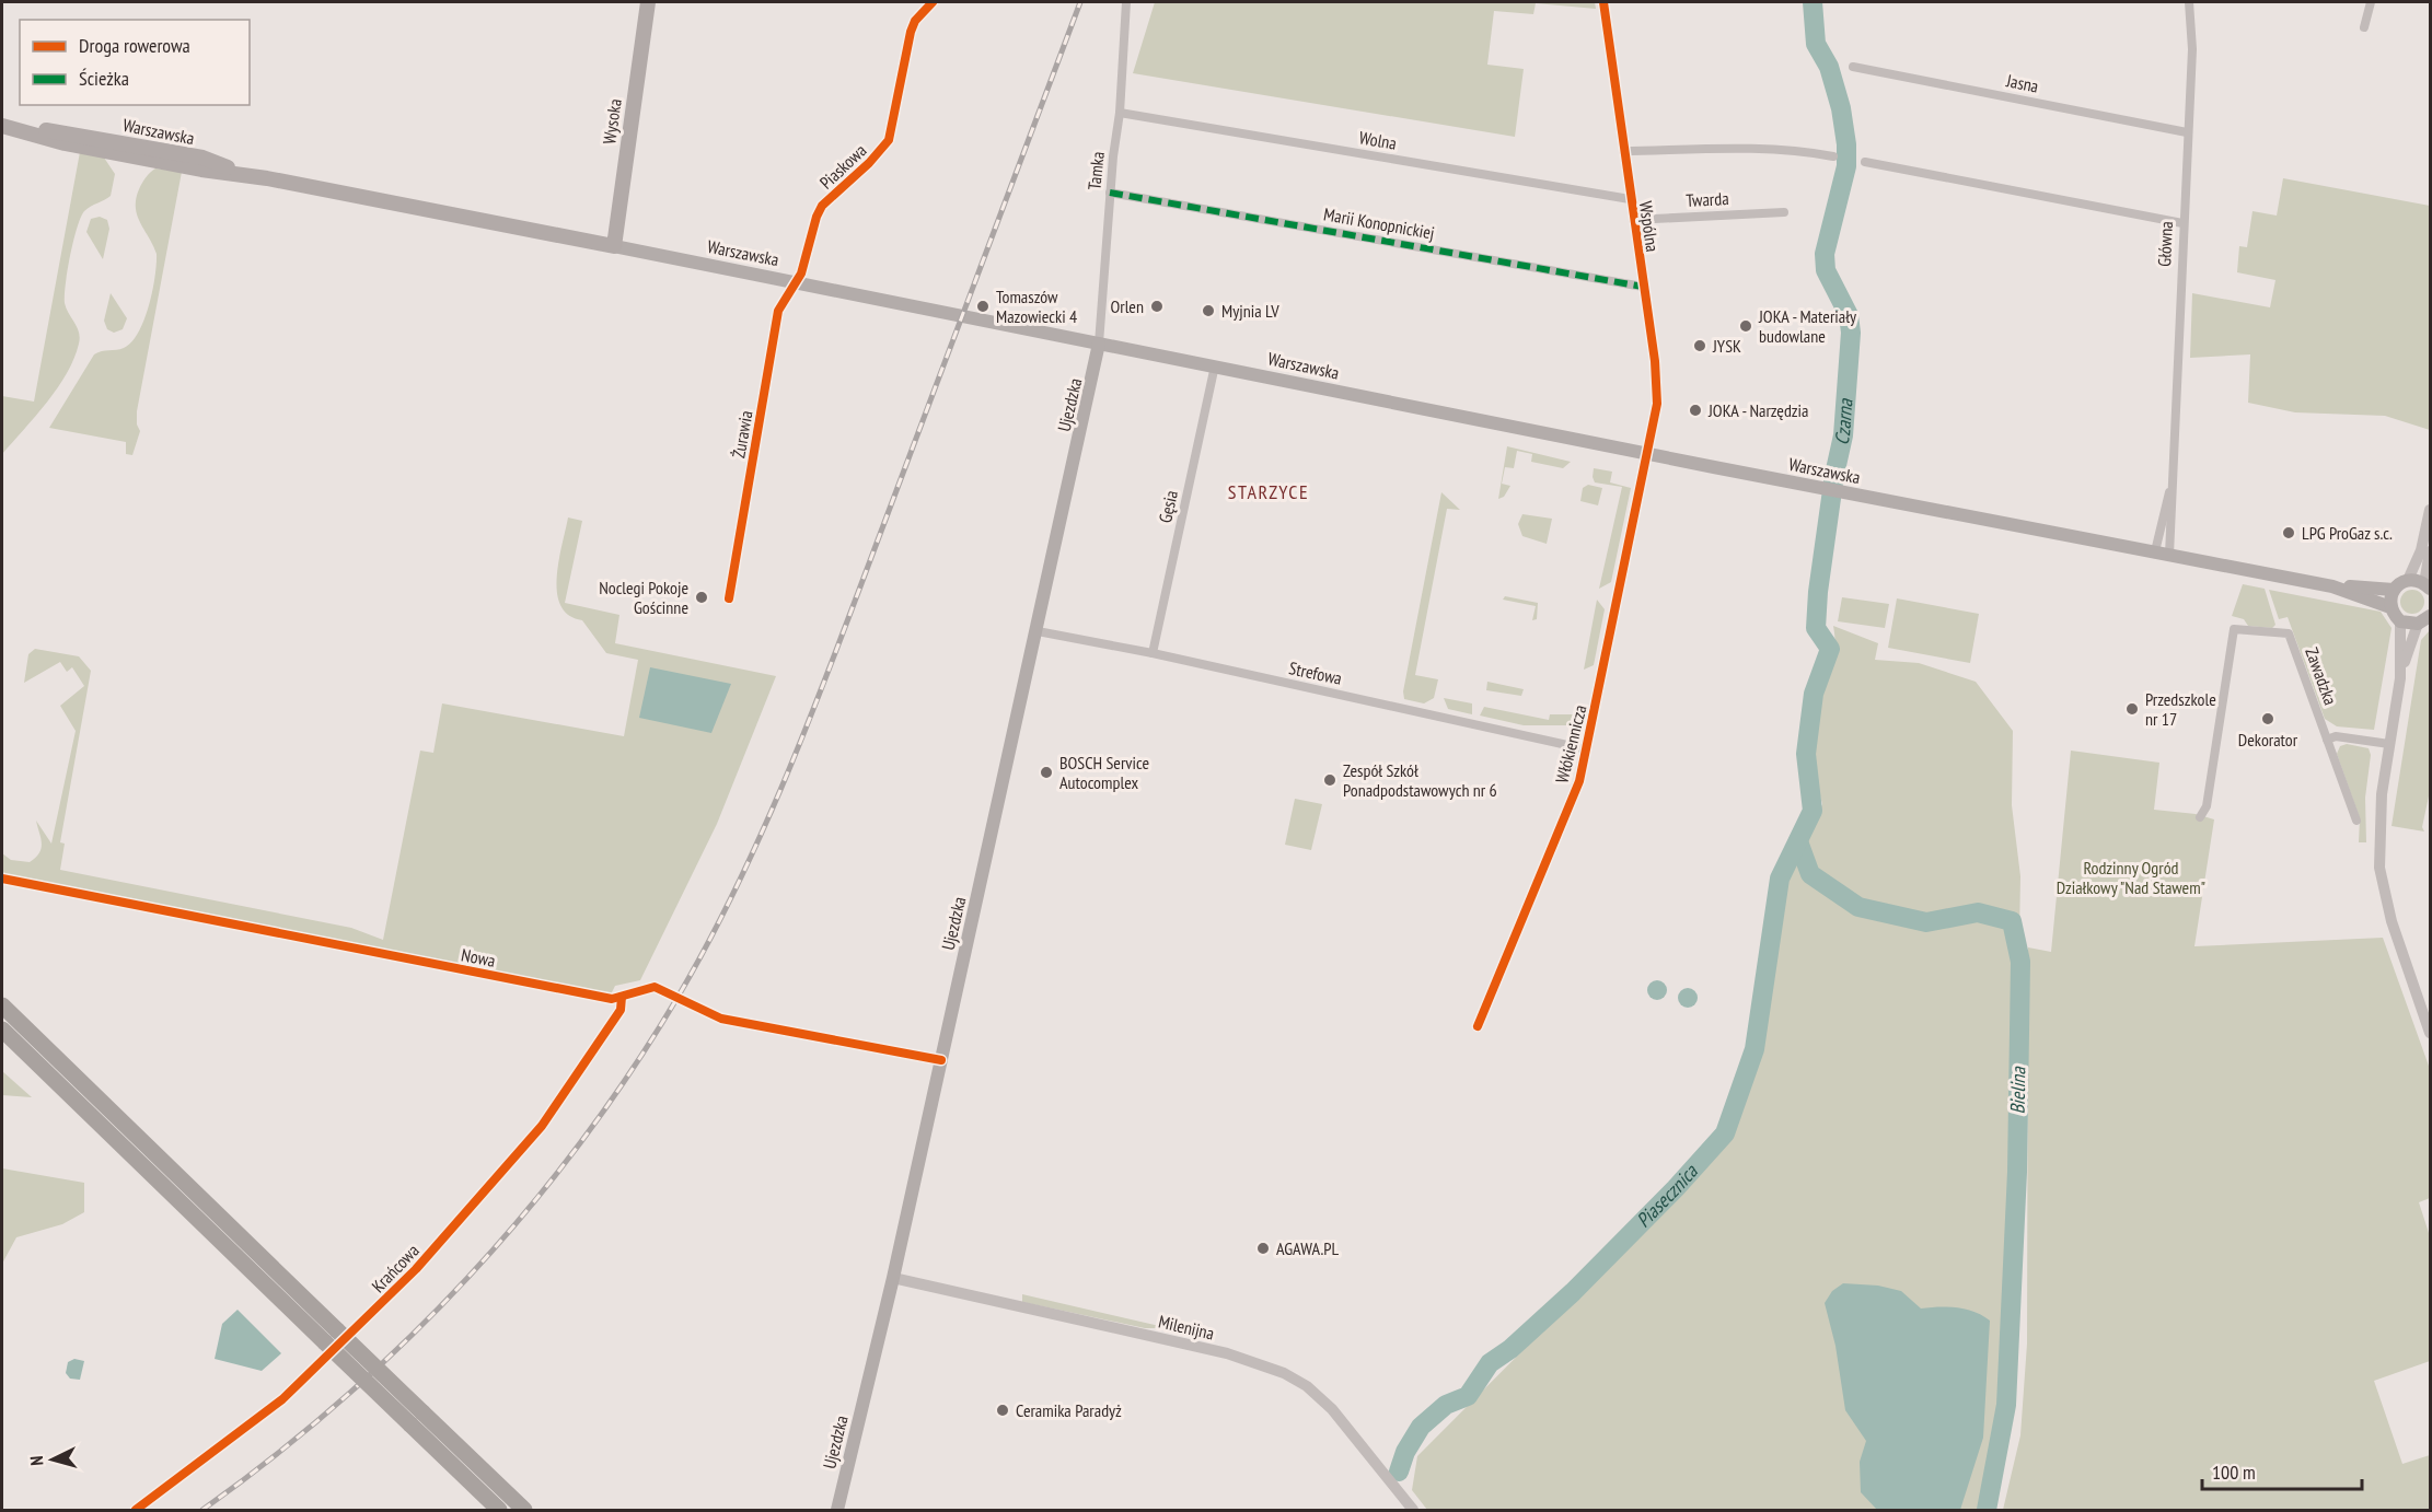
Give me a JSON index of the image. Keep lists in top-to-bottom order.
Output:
{
  "streets": {
    "main road": ["Wysoka", "Warszawska", "Ujezdzka"],
    "street": [
      "Jasna",
      "Wolna",
      "Piaskowa",
      "Tamka",
      "Twarda",
      "Marii Konopnickiej",
      "Wspólna",
      "Główna",
      "Żurawia",
      "Gęsia",
      "Strefowa",
      "Zawadzka",
      "Włókiennicza",
      "Nowa",
      "Krańcowa",
      "Milenijna"
    ]
  },
  "crossings": [
    ["Jasna", "Główna"],
    ["Wysoka", "Warszawska"],
    ["Warszawska", "Piaskowa"],
    ["Warszawska", "Tamka"],
    ["Warszawska", "Wspólna"],
    ["Warszawska", "Główna"],
    ["Warszawska", "Ujezdzka"],
    ["Warszawska", "Żurawia"],
    ["Warszawska", "Gęsia"],
    ["Warszawska", "Włókiennicza"],
    ["Wolna", "Tamka"],
    ["Wolna", "Wspólna"],
    ["Piaskowa", "Żurawia"],
    ["Tamka", "Marii Konopnickiej"],
    ["Tamka", "Ujezdzka"],
    ["Twarda", "Wspólna"],
    ["Marii Konopnickiej", "Wspólna"],
    ["Wspólna", "Włókiennicza"],
    ["Ujezdzka", "Strefowa"],
    ["Ujezdzka", "Nowa"],
    ["Ujezdzka", "Milenijna"],
    ["Gęsia", "Strefowa"],
    ["Strefowa", "Włókiennicza"],
    ["Nowa", "Krańcowa"]
  ],
  "districts": ["STARZYCE"],
  "water": ["Czarna", "Bielina", "Piasecznica"],
  "parks": ["Rodzinny Ogród Działkowy \"Nad Stawem\""],
  "places": [
    "Tomaszów Mazowiecki 4",
    "Orlen",
    "Myjnia LV",
    "JOKA - Materiały budowlane",
    "JYSK",
    "JOKA - Narzędzia",
    "LPG ProGaz s.c.",
    "Noclegi Pokoje Gościnne",
    "Przedszkole nr 17",
    "Dekorator",
    "BOSCH Service Autocomplex",
    "Zespół Szkół Ponadpodstawowych nr 6",
    "AGAWA.PL",
    "Ceramika Paradyż"
  ],
  "legend": ["Droga rowerowa", "Ścieżka"],
  "scale_bar": "100 m",
  "north": "left"
}
